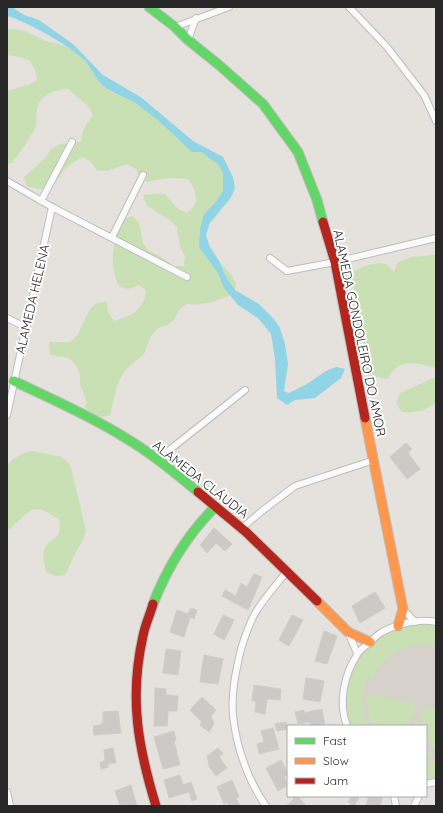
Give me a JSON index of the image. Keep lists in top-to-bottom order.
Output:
{
  "streets": {
    "street": ["ALAMEDA HELENA", "ALAMEDA GONDOLEIRO DO AMOR", "ALAMEDA CLÁUDIA"]
  },
  "crossings": [
    ["ALAMEDA HELENA", "ALAMEDA CLÁUDIA"]
  ],
  "legend": ["Fast", "Slow", "Jam"]
}
